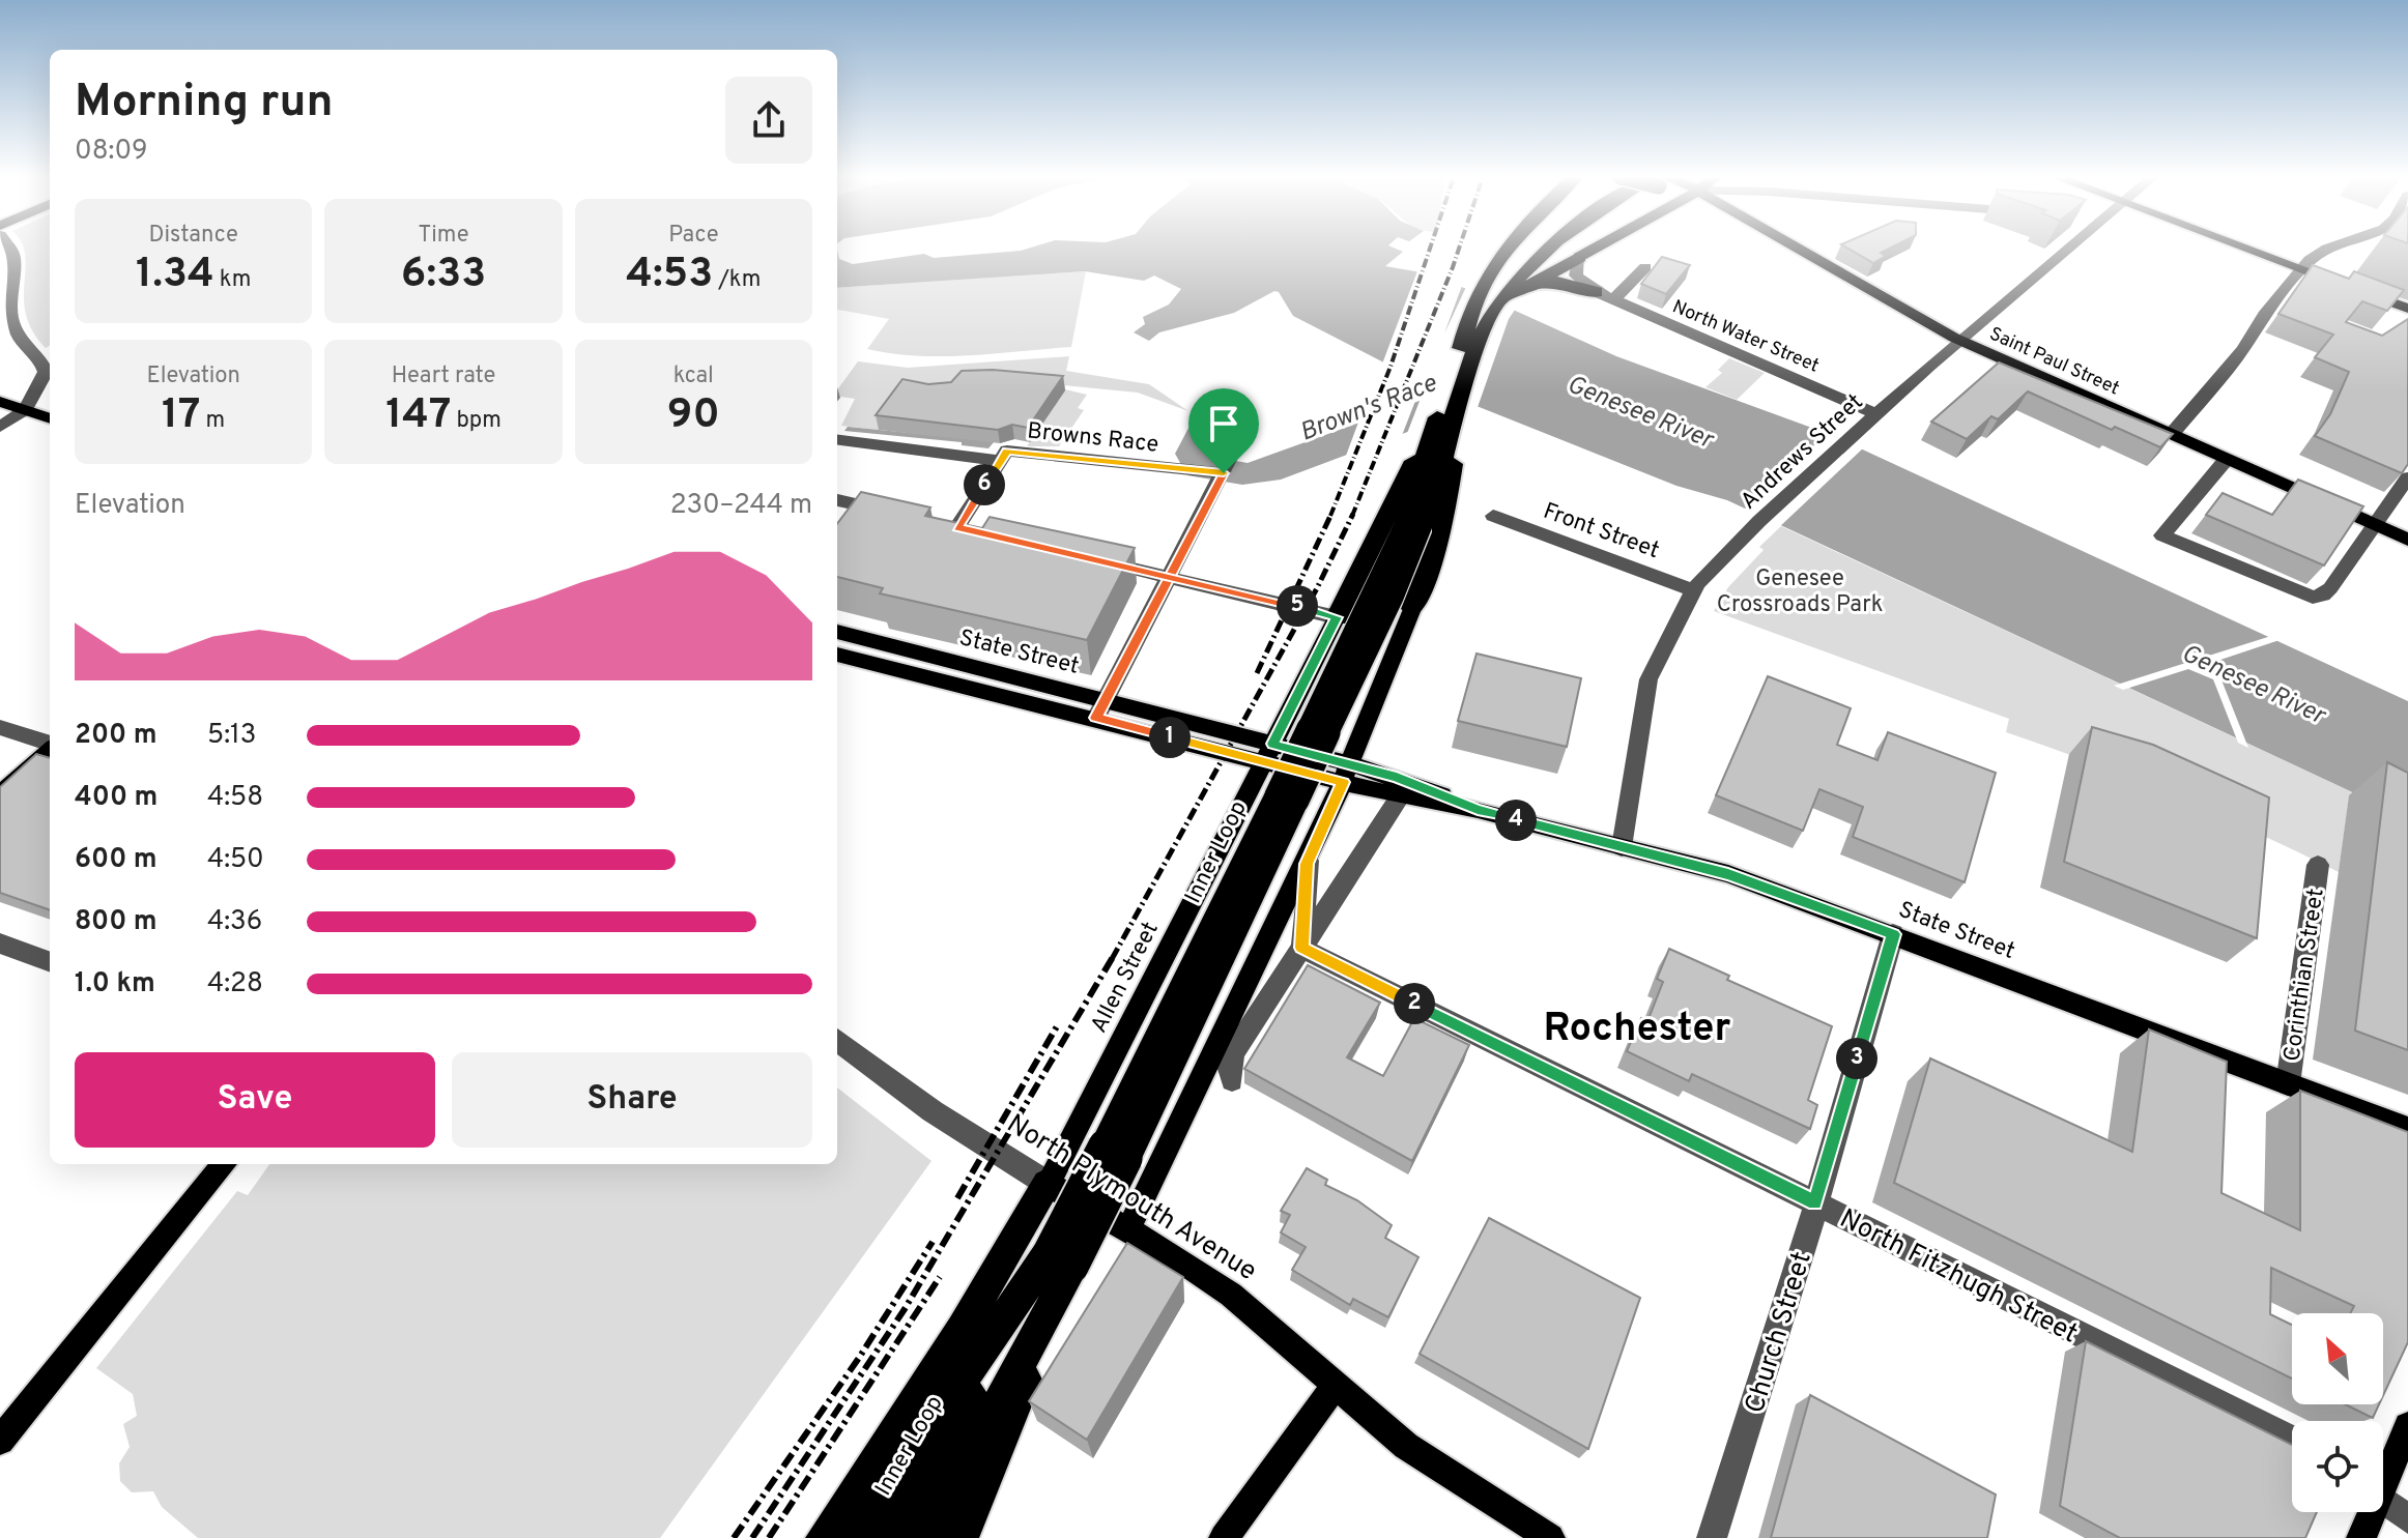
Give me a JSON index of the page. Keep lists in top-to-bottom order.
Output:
{
  "streets": {
    "highway": ["Inner Loop"],
    "main road": [
      "Saint Paul Street",
      "State Street",
      "Allen Street",
      "North Plymouth Avenue"
    ],
    "street": [
      "North Water Street",
      "Browns Race",
      "Andrews Street",
      "Front Street",
      "Corinthian Street",
      "North Fitzhugh Street",
      "Church Street"
    ]
  },
  "crossings": [
    ["North Water Street", "Andrews Street"],
    ["Saint Paul Street", "Andrews Street"],
    ["Andrews Street", "Front Street"],
    ["Andrews Street", "State Street"],
    ["State Street", "Corinthian Street"],
    ["State Street", "Allen Street"],
    ["State Street", "Church Street"],
    ["Allen Street", "North Plymouth Avenue"],
    ["North Fitzhugh Street", "Church Street"]
  ],
  "districts": ["Rochester"],
  "water": ["Brown's Race", "Genesee River"],
  "parks": ["Genesee Crossroads Park"],
  "north": "top left",
  "page": {
    "heading": ["Morning run", "08:09"],
    "stats": [
      ["Distance", "1.34 km"],
      ["Time", "6:33"],
      ["Pace", "4:53 /km"],
      ["Elevation", "17 m"],
      ["Heart rate", "147 bpm"],
      ["kcal", "90"]
    ],
    "pins": [
      "6",
      "5",
      "1",
      "4",
      "2",
      "3"
    ],
    "chart": ["Elevation", "230–244 m"],
    "list": [
      {
        "name": "200 m",
        "note": "5:13"
      },
      {
        "name": "400 m",
        "note": "4:58"
      },
      {
        "name": "600 m",
        "note": "4:50"
      },
      {
        "name": "800 m",
        "note": "4:36"
      },
      {
        "name": "1.0 km",
        "note": "4:28"
      }
    ],
    "buttons": ["Save", "Share"]
  }
}
